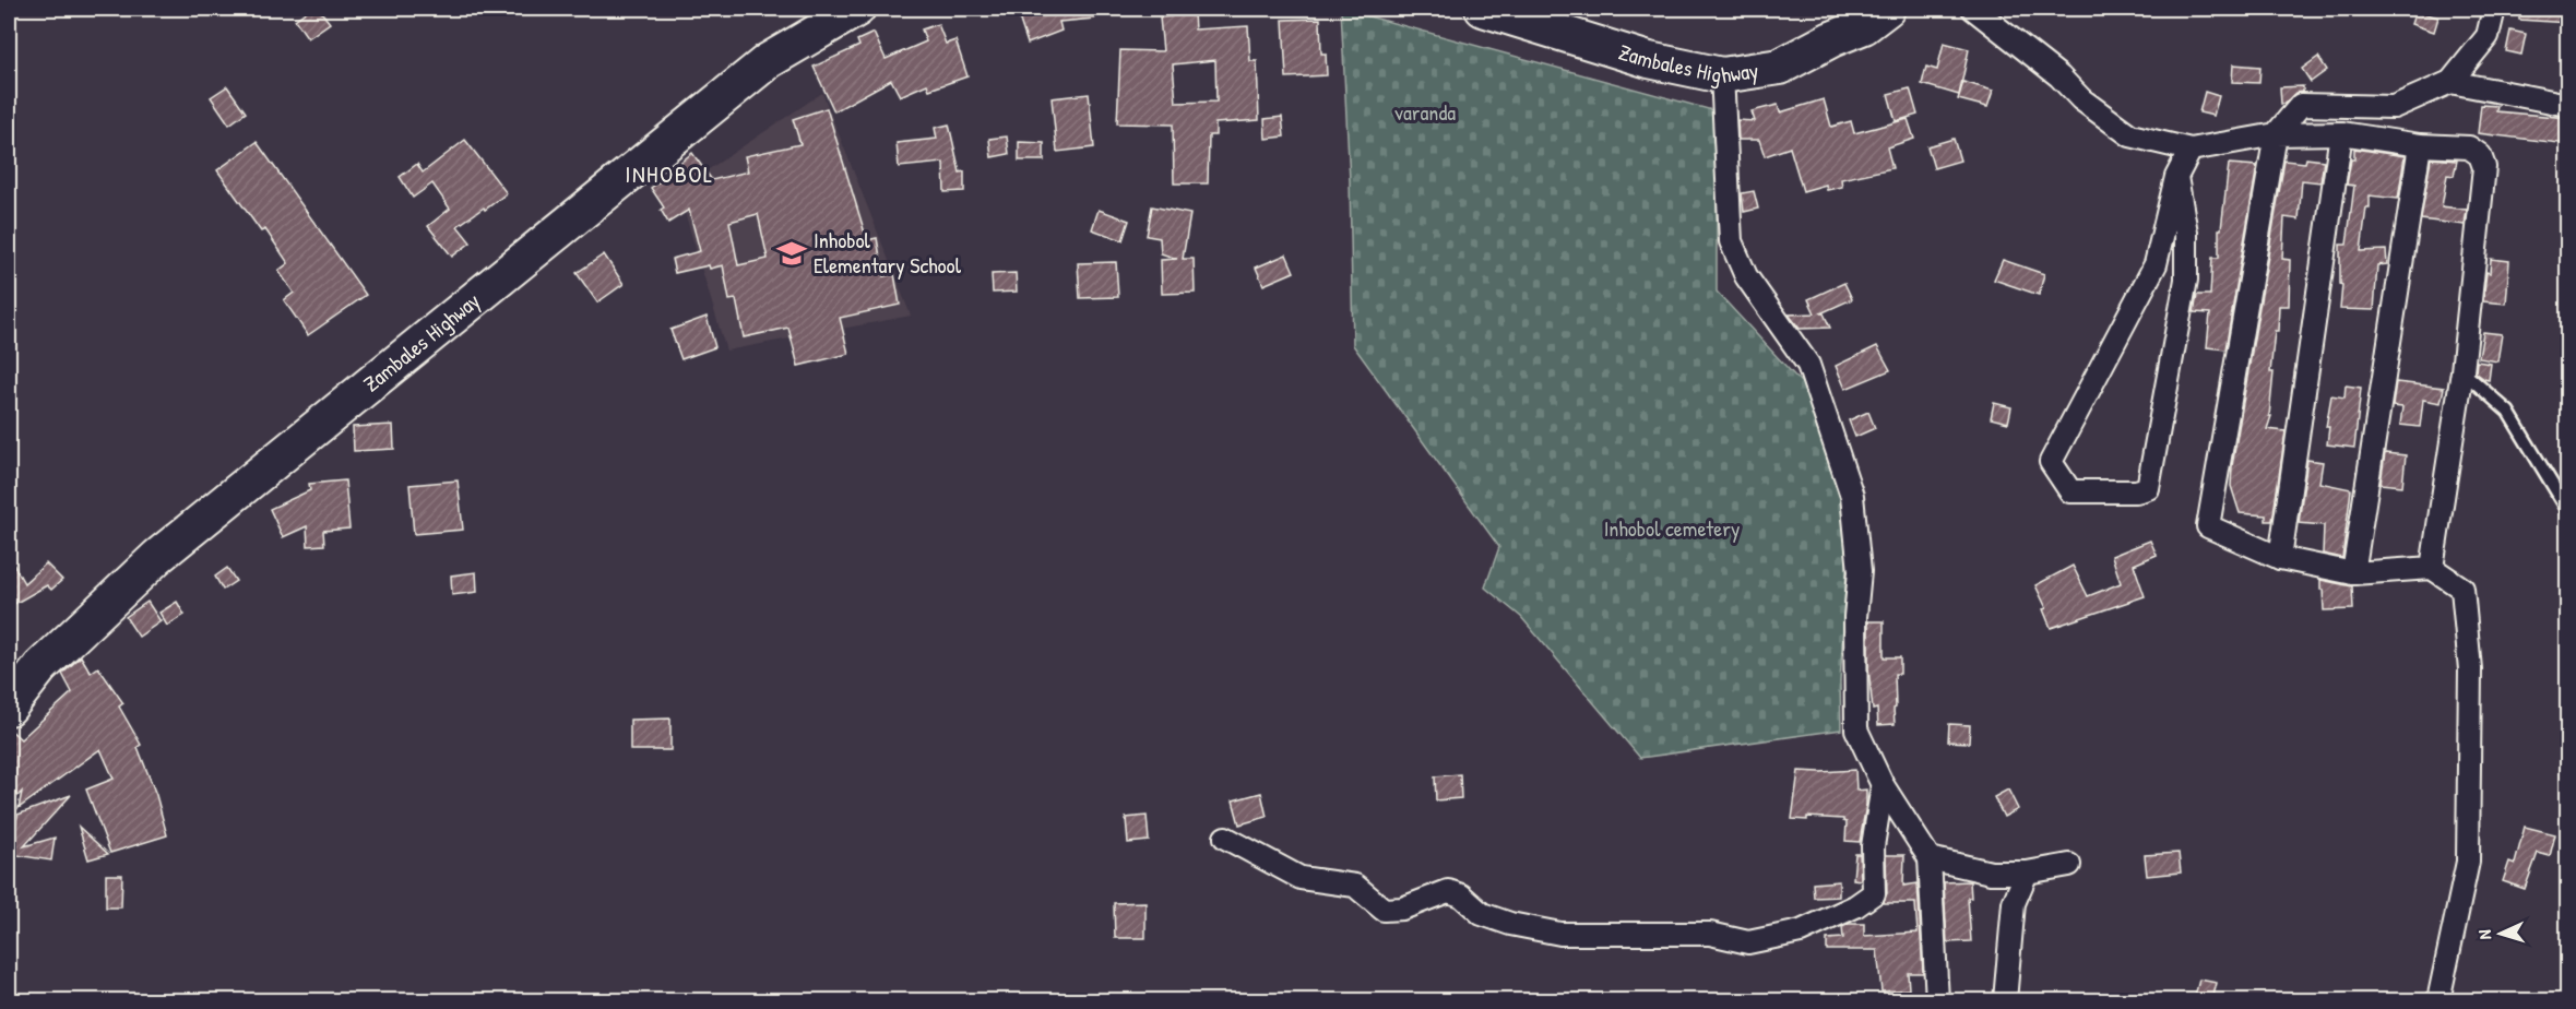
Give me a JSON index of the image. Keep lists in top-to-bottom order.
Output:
{
  "streets": {
    "main road": ["Zambales Highway"]
  },
  "districts": ["INHOBOL"],
  "parks": ["varanda", "Inhobol cemetery"],
  "places": {
    "school or university": ["Inhobol Elementary School"]
  },
  "north": "left"
}
